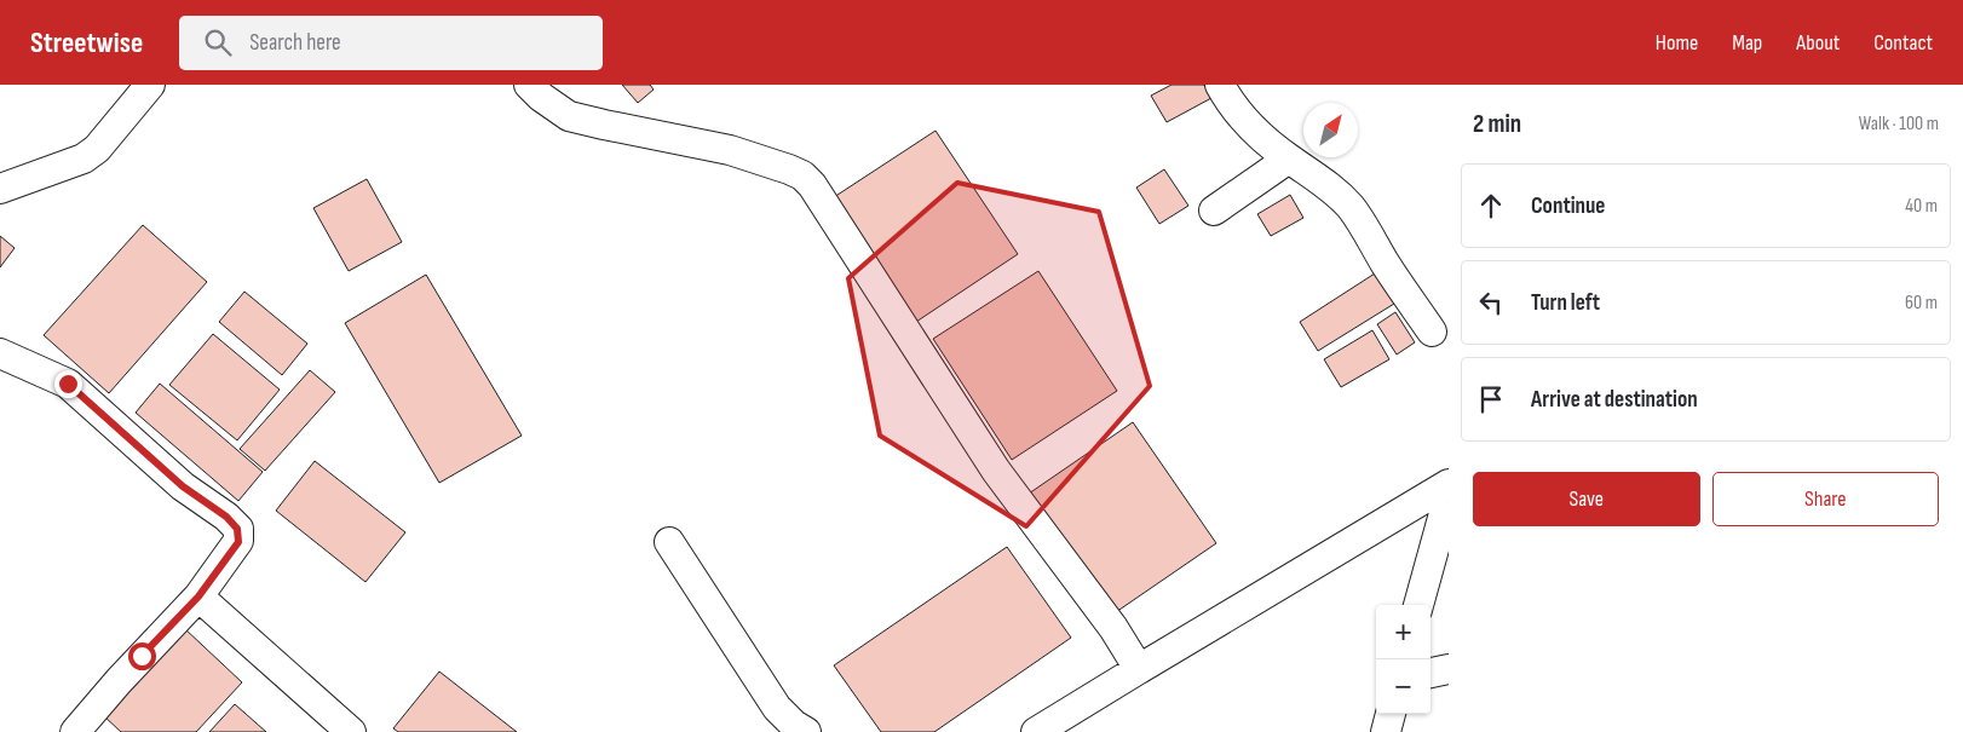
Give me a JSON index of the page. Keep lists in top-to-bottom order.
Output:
{
  "north": "top right",
  "page": {
    "header": "Streetwise",
    "search": "Search here",
    "nav": [
      "Home",
      "Map",
      "About",
      "Contact"
    ],
    "heading": ["2 min", "Walk · 100 m"],
    "list": [
      ["Continue", "40 m"],
      ["Turn left", "60 m"],
      "Arrive at destination"
    ],
    "buttons": ["Save", "Share"],
    "map_buttons": ["+", "−"]
  }
}
